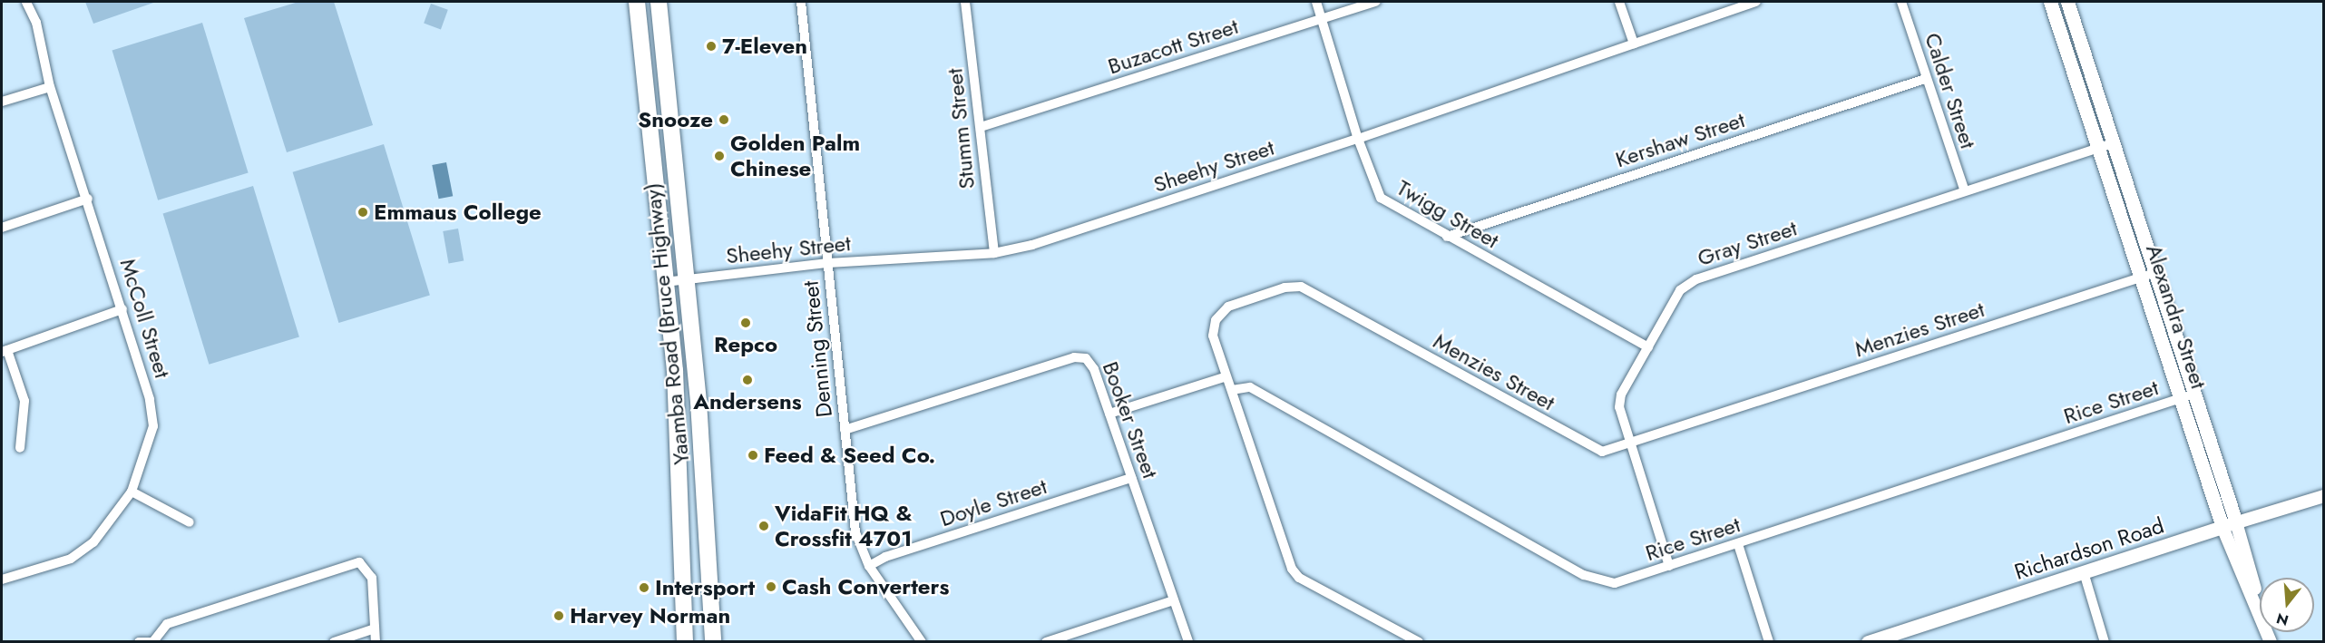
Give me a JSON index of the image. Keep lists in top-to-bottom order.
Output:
{
  "streets": {
    "highway": ["Yaamba Road (Bruce Highway)"],
    "main road": ["Alexandra Street", "Richardson Road"],
    "street": [
      "Buzacott Street",
      "Calder Street",
      "Stumm Street",
      "Kershaw Street",
      "Sheehy Street",
      "Twigg Street",
      "Gray Street",
      "McColl Street",
      "Menzies Street",
      "Denning Street",
      "Rice Street",
      "Booker Street",
      "Doyle Street"
    ]
  },
  "crossings": [
    ["Buzacott Street", "Stumm Street"],
    ["Buzacott Street", "Twigg Street"],
    ["Calder Street", "Kershaw Street"],
    ["Calder Street", "Gray Street"],
    ["Stumm Street", "Sheehy Street"],
    ["Kershaw Street", "Twigg Street"],
    ["Sheehy Street", "Twigg Street"],
    ["Sheehy Street", "Yaamba Road (Bruce Highway)"],
    ["Sheehy Street", "Denning Street"],
    ["Twigg Street", "Gray Street"],
    ["Gray Street", "Alexandra Street"],
    ["Gray Street", "Menzies Street"],
    ["Gray Street", "Rice Street"],
    ["Alexandra Street", "Menzies Street"],
    ["Alexandra Street", "Rice Street"],
    ["Alexandra Street", "Richardson Road"],
    ["Menzies Street", "Rice Street"],
    ["Denning Street", "Booker Street"],
    ["Denning Street", "Doyle Street"],
    ["Booker Street", "Doyle Street"]
  ],
  "places": [
    "7-Eleven",
    "Snooze",
    "Golden Palm Chinese",
    "Emmaus College",
    "Repco",
    "Andersens",
    "Feed & Seed Co.",
    "VidaFit HQ & Crossfit 4701",
    "Cash Converters",
    "Intersport",
    "Harvey Norman"
  ],
  "north": "bottom"
}
